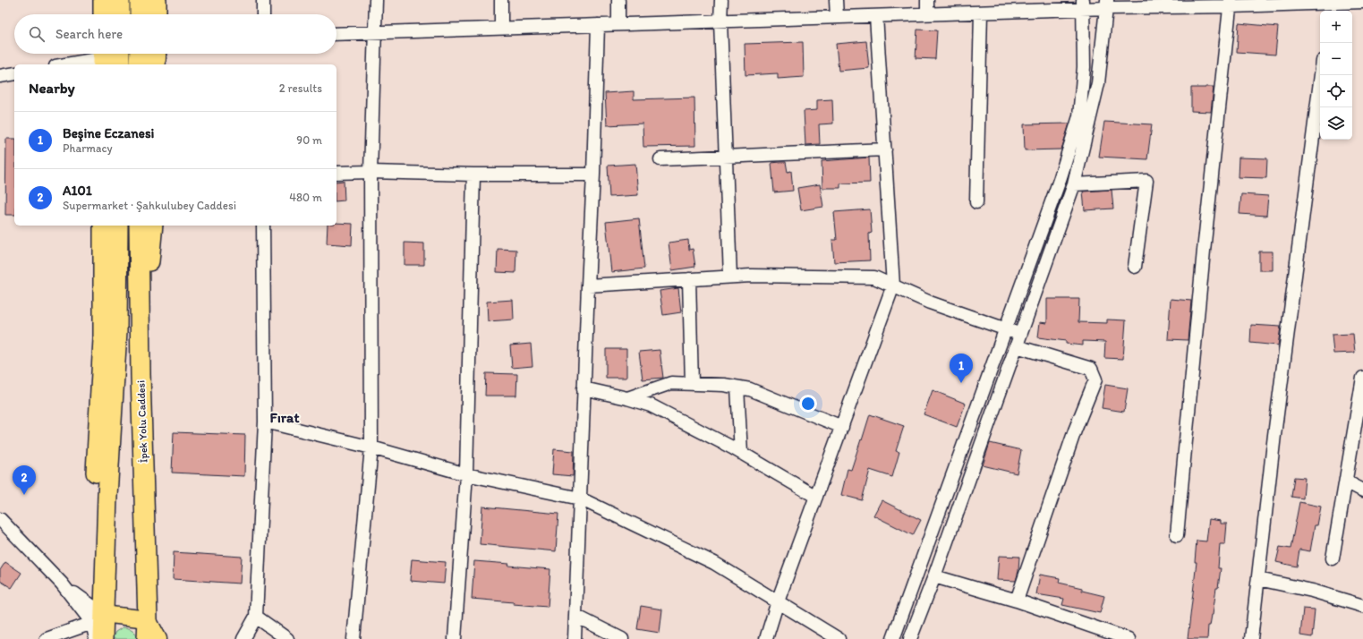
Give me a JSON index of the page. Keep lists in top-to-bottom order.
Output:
{
  "streets": {
    "highway": ["İpek Yolu Caddesi"]
  },
  "districts": ["Fırat"],
  "page": {
    "map_buttons": ["+", "−"],
    "search": "Search here",
    "heading": ["Nearby", "2 results"],
    "list": [
      {
        "mark": "1",
        "name": "Beşine Eczanesi",
        "note": "Pharmacy",
        "value": "90 m"
      },
      {
        "mark": "2",
        "name": "A101",
        "note": "Supermarket · Şahkulubey Caddesi",
        "value": "480 m"
      }
    ],
    "pins": ["1", "2"]
  }
}
